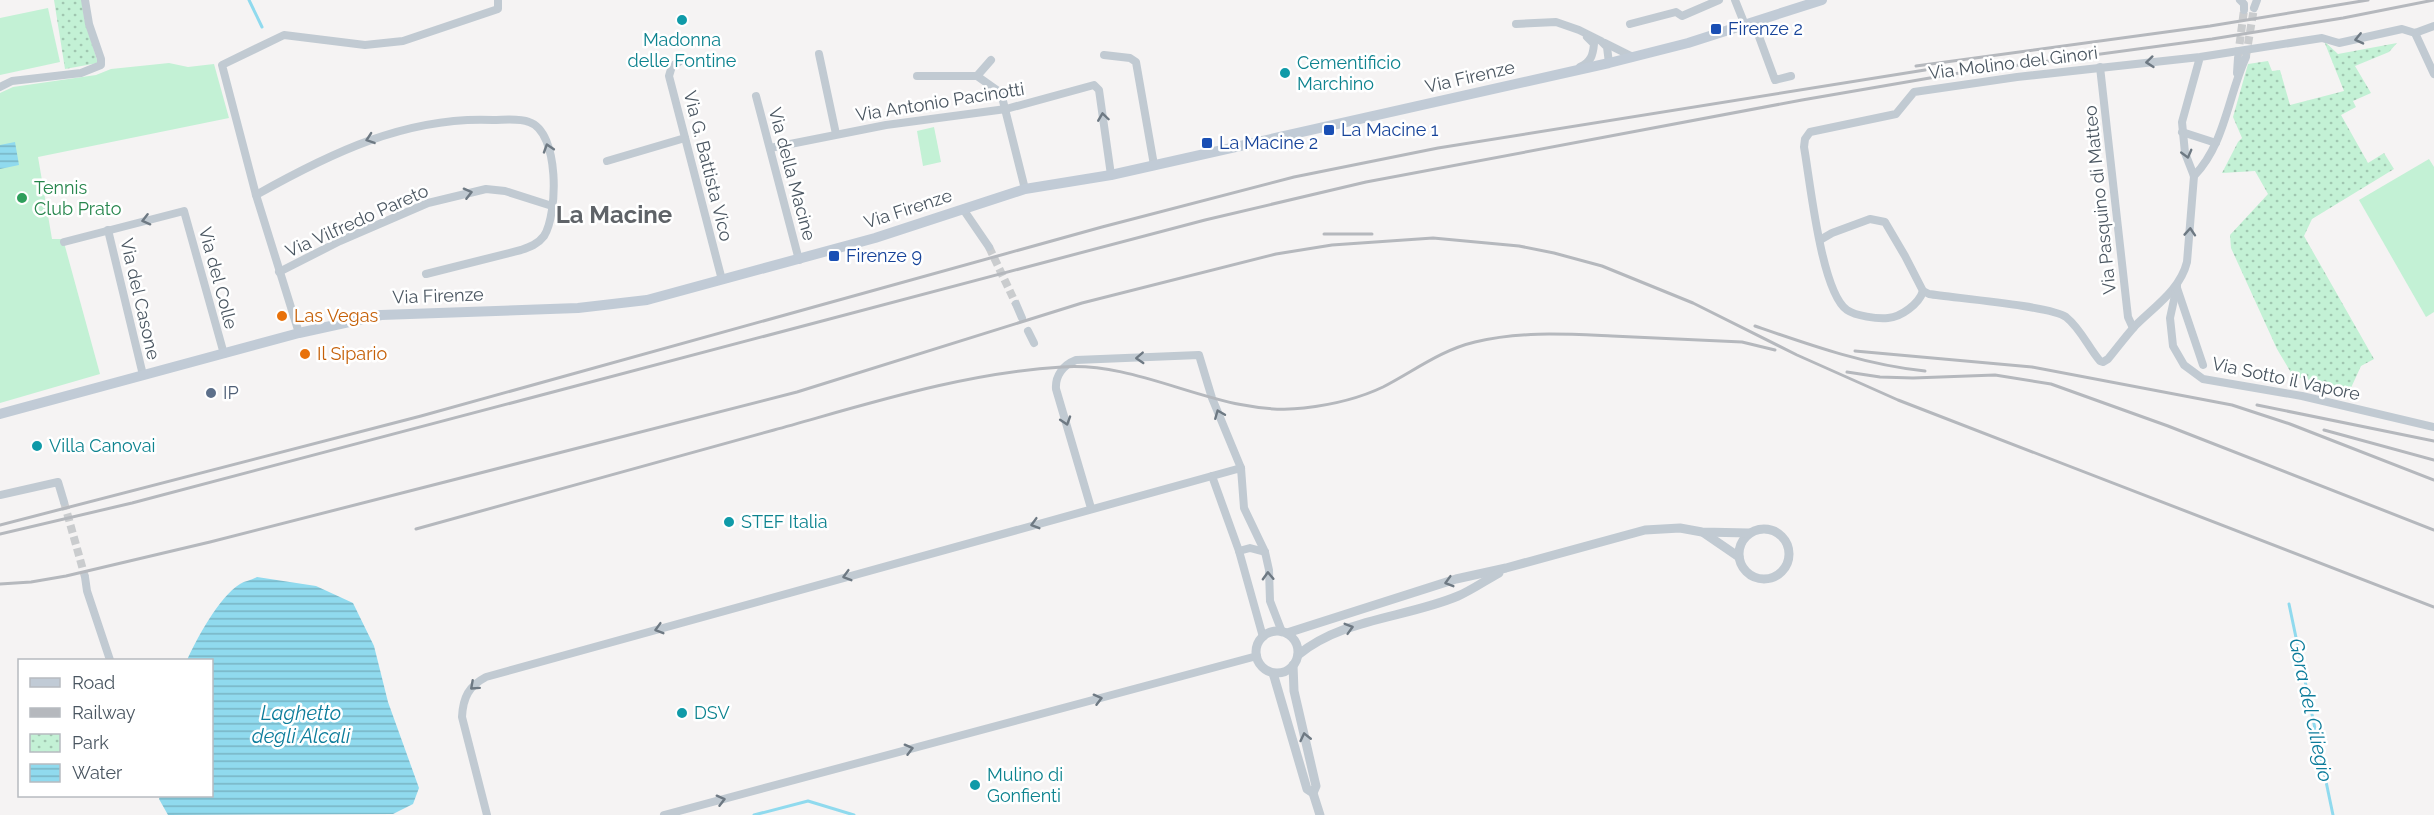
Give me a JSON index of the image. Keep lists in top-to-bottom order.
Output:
{
  "streets": {
    "main road": ["Via Firenze"],
    "street": [
      "Via Molino del Ginori",
      "Via Antonio Pacinotti",
      "Via G. Battista Vico",
      "Via della Macine",
      "Via Pasquino di Matteo",
      "Via Vilfredo Pareto",
      "Via del Colle",
      "Via del Casone",
      "Via Sotto il Vapore"
    ]
  },
  "crossings": [
    ["Via Molino del Ginori", "Via Pasquino di Matteo"],
    ["Via Firenze", "Via Antonio Pacinotti"],
    ["Via Firenze", "Via G. Battista Vico"],
    ["Via Firenze", "Via della Macine"],
    ["Via Firenze", "Via del Colle"],
    ["Via Firenze", "Via del Casone"],
    ["Via Antonio Pacinotti", "Via della Macine"],
    ["Via del Colle", "Via del Casone"]
  ],
  "one_way": ["Via Molino del Ginori", "Via Vilfredo Pareto"],
  "districts": ["La Macine"],
  "water": ["Gora del Ciliegio", "Laghetto degli Alcali"],
  "places": {
    "other": [
      "Madonna delle Fontine",
      "Cementificio Marchino",
      "Tennis Club Prato",
      "Las Vegas",
      "Il Sipario",
      "IP",
      "Villa Canovai",
      "STEF Italia",
      "DSV",
      "Mulino di Gonfienti"
    ],
    "transit": [
      "Firenze 2",
      "La Macine 1",
      "La Macine 2",
      "Firenze 9"
    ]
  },
  "legend": [
    "Road",
    "Railway",
    "Park",
    "Water"
  ]
}
